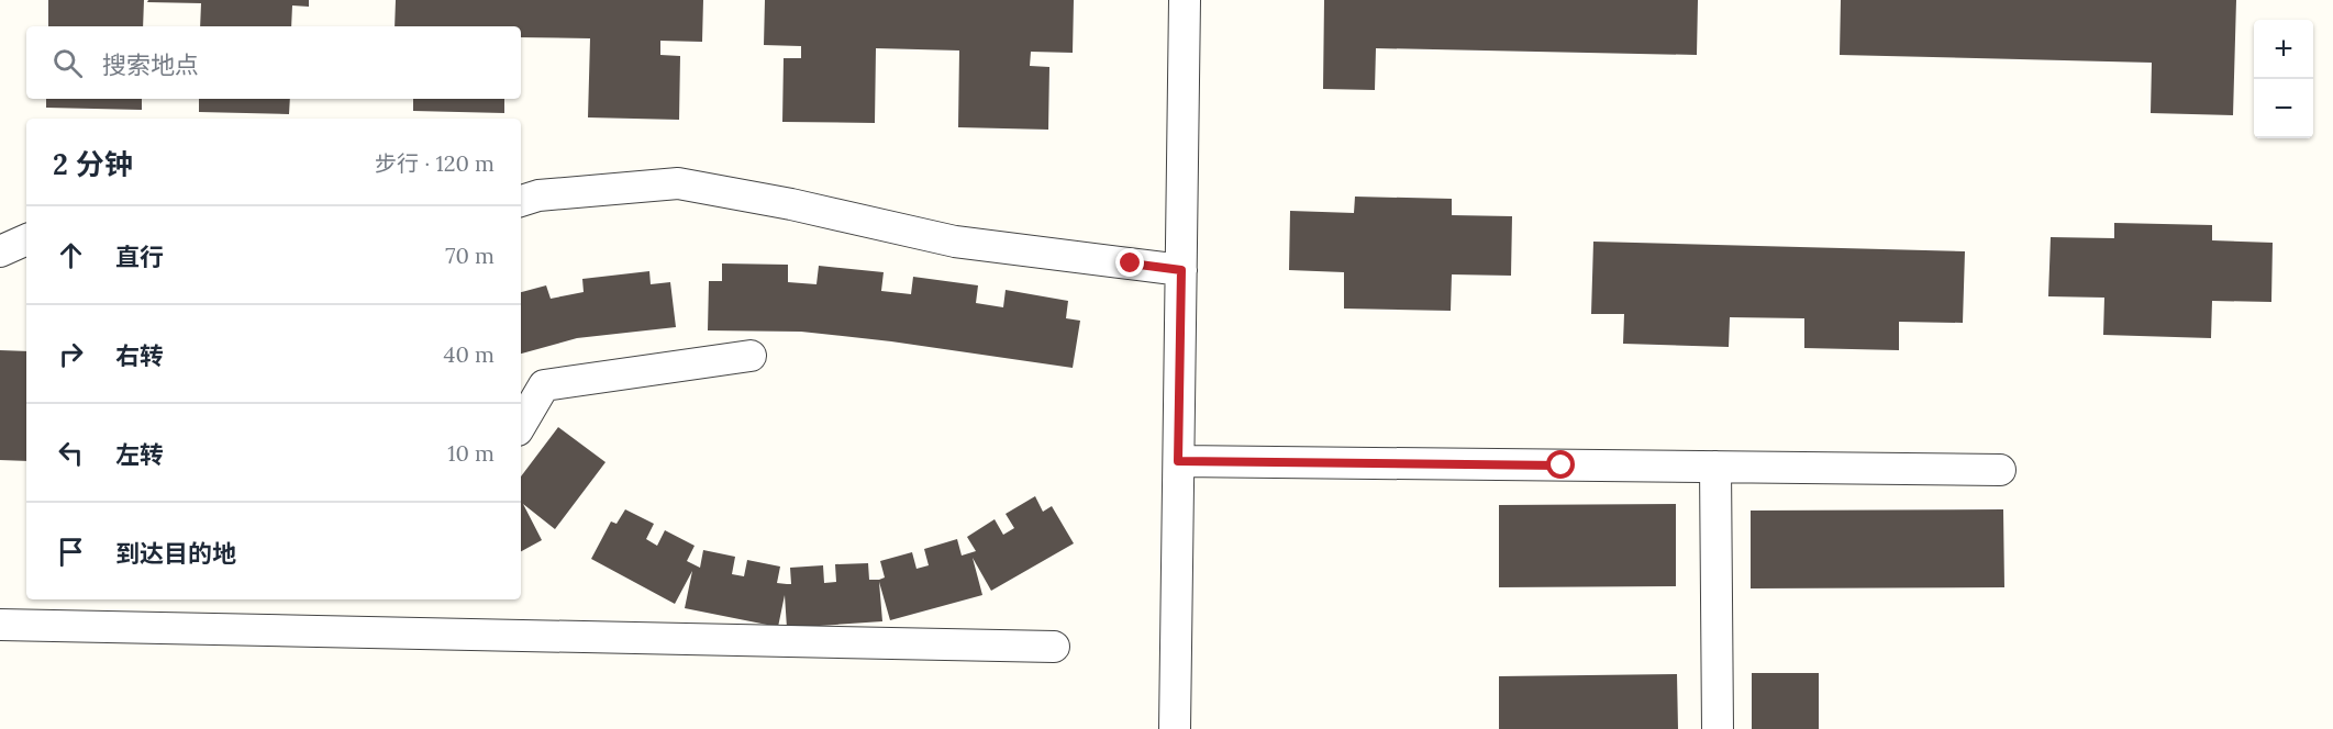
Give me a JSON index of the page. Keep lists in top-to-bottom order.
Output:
{
  "page": {
    "map_buttons": ["+", "−"],
    "search": "搜索地点",
    "heading": ["2 分钟", "步行 · 120 m"],
    "list": [
      ["直行", "70 m"],
      ["右转", "40 m"],
      ["左转", "10 m"],
      "到达目的地"
    ]
  }
}
